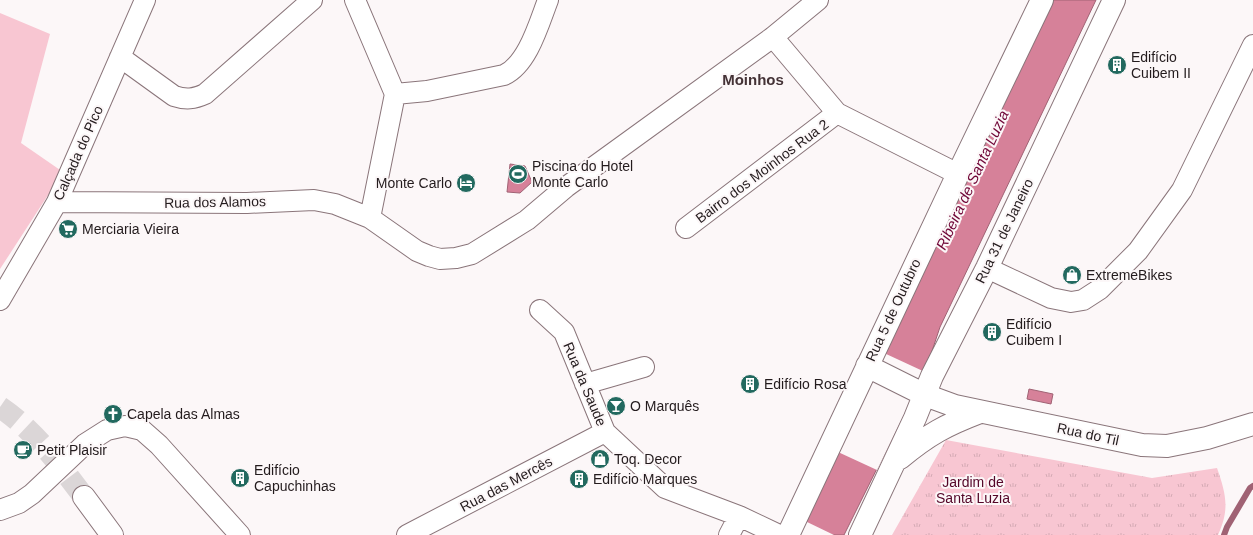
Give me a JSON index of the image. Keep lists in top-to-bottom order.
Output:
{
  "streets": {
    "main road": ["Rua 31 de Janeiro", "Rua 5 de Outubro", "Rua do Til"],
    "street": [
      "Calçada do Pico",
      "Bairro dos Moinhos Rua 2",
      "Rua dos Alamos",
      "Rua da Saude",
      "Rua das Mercês"
    ]
  },
  "crossings": [
    ["Calçada do Pico", "Rua dos Alamos"],
    ["Rua 31 de Janeiro", "Rua do Til"],
    ["Rua 5 de Outubro", "Rua do Til"],
    ["Rua da Saude", "Rua das Mercês"]
  ],
  "districts": ["Moinhos"],
  "water": ["Ribeira de Santa Luzia"],
  "parks": ["Jardim de Santa Luzia"],
  "places": {
    "building": [
      "Edifício Cuibem II",
      "Edifício Cuibem I",
      "Edifício Rosa",
      "Edifício Capuchinhas",
      "Edifício Marques"
    ],
    "sports": ["Piscina do Hotel Monte Carlo"],
    "hotel": ["Monte Carlo"],
    "supermarket": ["Merciaria Vieira"],
    "shop": ["ExtremeBikes", "Toq. Decor"],
    "bar": ["O Marquês"],
    "church": ["Capela das Almas"],
    "cafe": ["Petit Plaisir"]
  }
}
